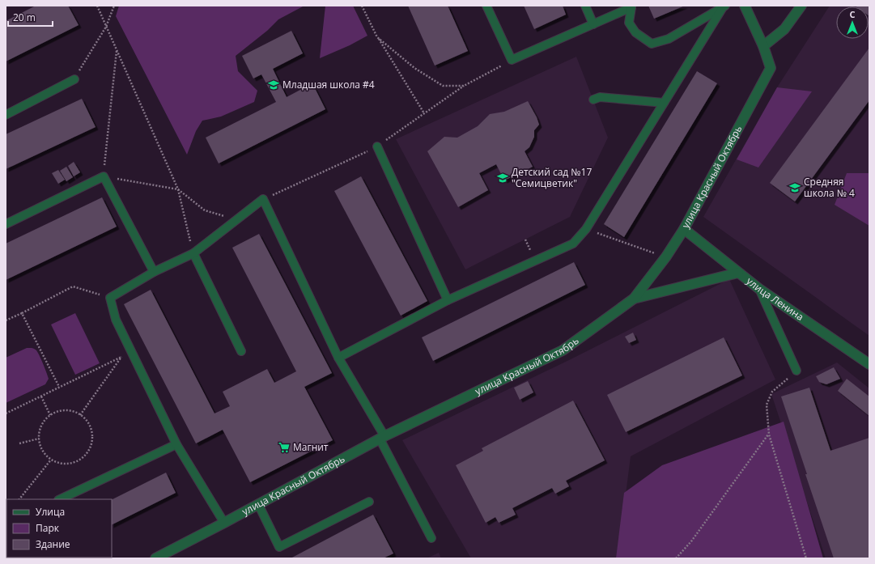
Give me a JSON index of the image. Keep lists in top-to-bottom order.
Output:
{
  "streets": {
    "street": ["улица Красный Октябрь", "улица Ленина"]
  },
  "crossings": [
    ["улица Красный Октябрь", "улица Ленина"]
  ],
  "places": {
    "school or university": ["Младшая школа #4", "Детский сад №17 \"Семицветик\"", "Средняя школа № 4"],
    "supermarket": ["Магнит"]
  },
  "legend": ["Улица", "Парк", "Здание"],
  "scale_bar": "20 m",
  "north": "top"
}
